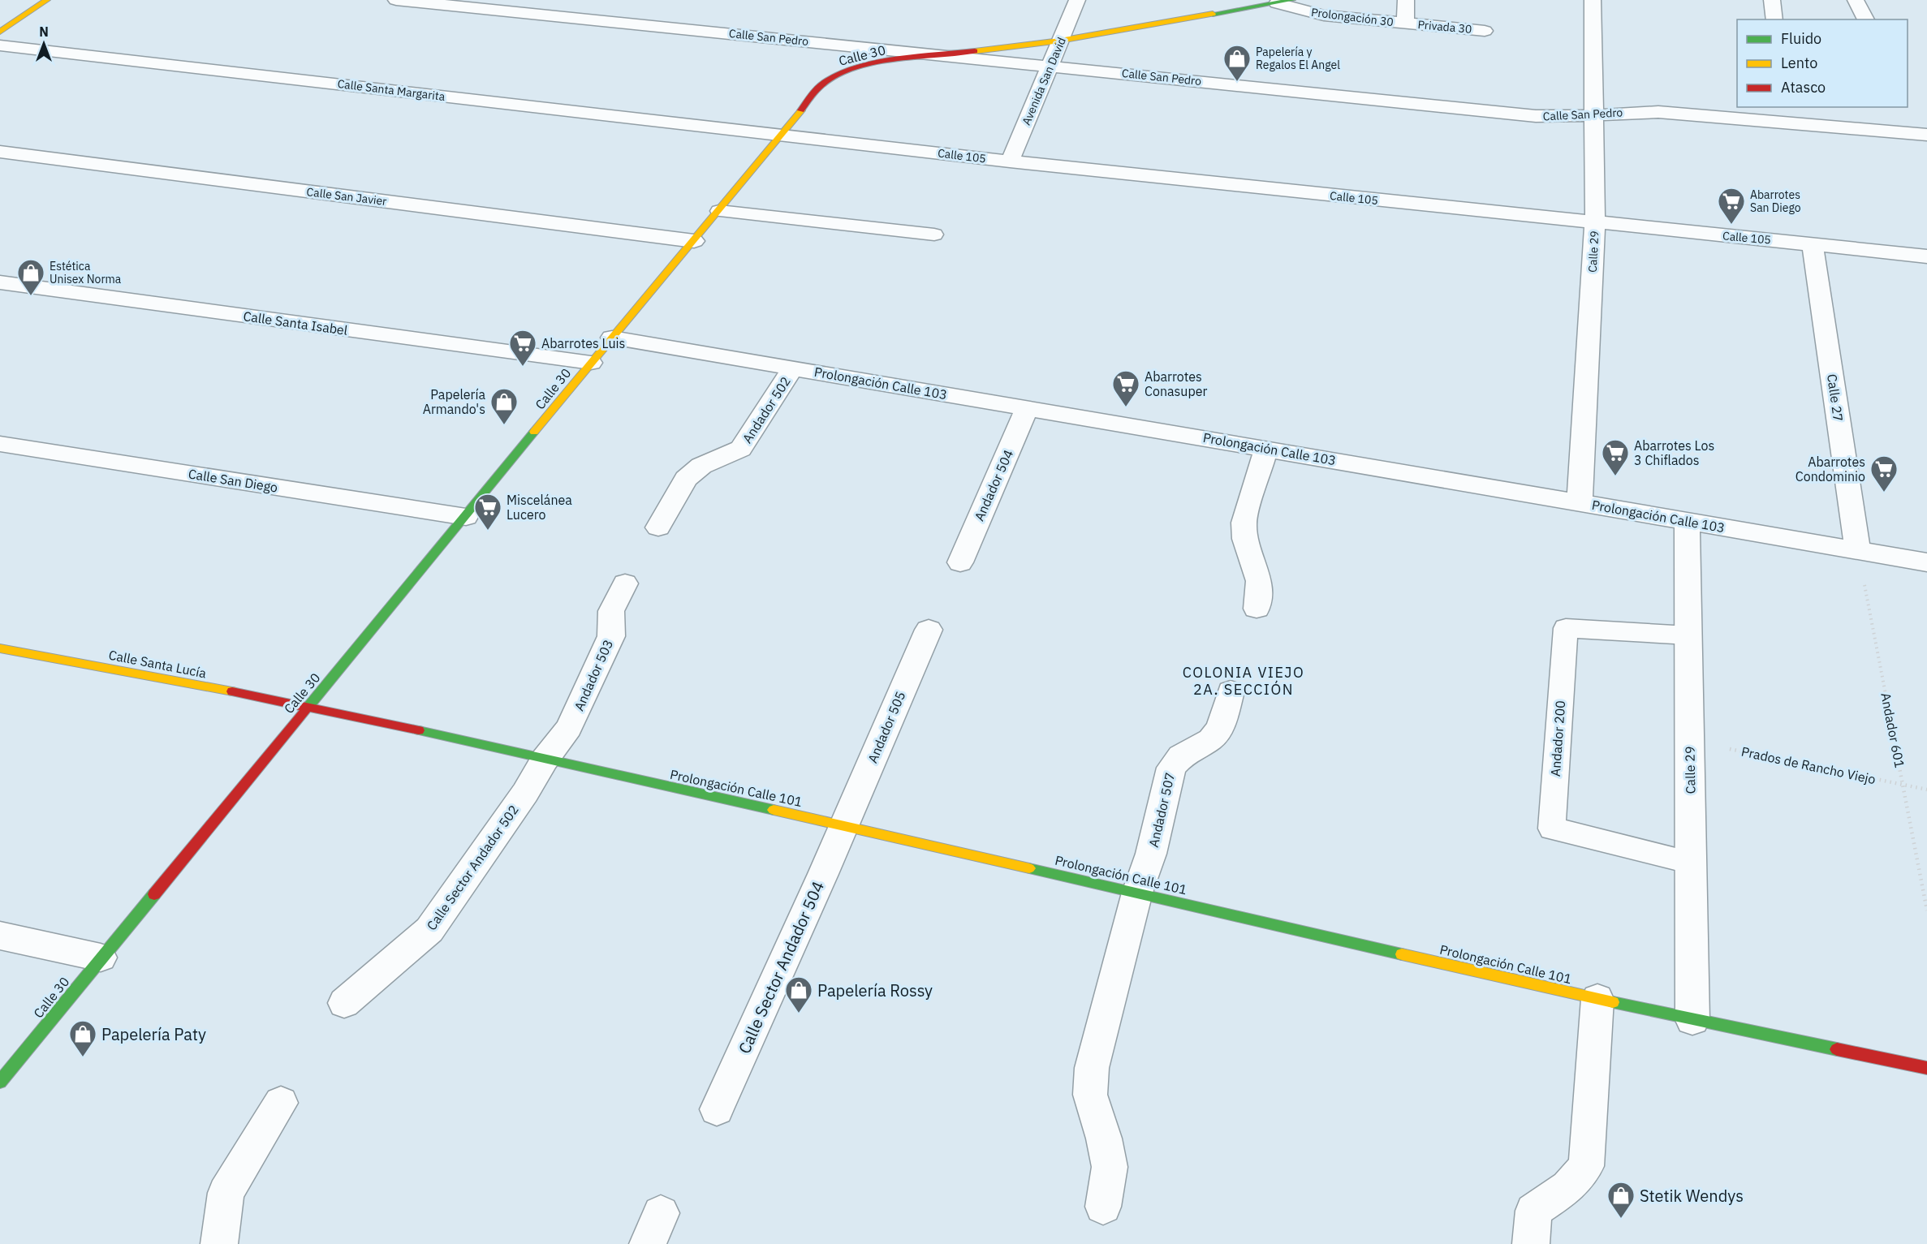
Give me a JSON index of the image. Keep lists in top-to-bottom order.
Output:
{
  "streets": {
    "street": [
      "Prolongación 30",
      "Privada 30",
      "Calle San Pedro",
      "Calle 30",
      "Avenida San David",
      "Calle Santa Margarita",
      "Calle 105",
      "Calle San Javier",
      "Calle 29",
      "Calle Santa Isabel",
      "Prolongación Calle 103",
      "Calle 27",
      "Andador 502",
      "Calle San Diego",
      "Andador 504",
      "Calle Santa Lucía",
      "Andador 503",
      "Andador 505",
      "Prolongación Calle 101",
      "Andador 507",
      "Calle Sector Andador 502",
      "Calle Sector Andador 504"
    ],
    "lane": ["Andador 200"],
    "path": ["Andador 601", "Prados de Rancho Viejo"]
  },
  "crossings": [
    ["Prolongación 30", "Privada 30"],
    ["Prolongación 30", "Calle 30"],
    ["Calle San Pedro", "Calle 30"],
    ["Calle San Pedro", "Avenida San David"],
    ["Calle San Pedro", "Calle 29"],
    ["Calle 30", "Avenida San David"],
    ["Calle 30", "Calle Santa Margarita"],
    ["Calle 30", "Calle 105"],
    ["Calle 30", "Calle San Javier"],
    ["Calle 30", "Calle Santa Isabel"],
    ["Calle 30", "Prolongación Calle 103"],
    ["Calle 30", "Calle San Diego"],
    ["Calle 30", "Calle Santa Lucía"],
    ["Calle 30", "Prolongación Calle 101"],
    ["Avenida San David", "Calle 105"],
    ["Calle Santa Margarita", "Calle 105"],
    ["Calle 105", "Calle 29"],
    ["Calle 105", "Calle 27"],
    ["Calle 29", "Prolongación Calle 103"],
    ["Calle 29", "Andador 200"],
    ["Calle 29", "Prados de Rancho Viejo"],
    ["Calle 29", "Prolongación Calle 101"],
    ["Prolongación Calle 103", "Calle 27"],
    ["Prolongación Calle 103", "Andador 502"],
    ["Prolongación Calle 103", "Andador 504"],
    ["Prolongación Calle 103", "Andador 601"],
    ["Calle 27", "Andador 601"],
    ["Calle Santa Lucía", "Prolongación Calle 101"],
    ["Andador 503", "Prolongación Calle 101"],
    ["Andador 503", "Calle Sector Andador 502"],
    ["Andador 505", "Prolongación Calle 101"],
    ["Andador 505", "Calle Sector Andador 504"],
    ["Andador 601", "Prados de Rancho Viejo"],
    ["Prolongación Calle 101", "Andador 507"],
    ["Prolongación Calle 101", "Calle Sector Andador 502"],
    ["Prolongación Calle 101", "Calle Sector Andador 504"]
  ],
  "districts": ["COLONIA VIEJO 2A. SECCIÓN"],
  "places": {
    "shop": [
      "Papelería y Regalos El Angel",
      "Estética Unisex Norma",
      "Papelería Armando's",
      "Papelería Rossy",
      "Papelería Paty",
      "Stetik Wendys"
    ],
    "supermarket": [
      "Abarrotes San Diego",
      "Abarrotes Luis",
      "Abarrotes Conasuper",
      "Abarrotes Los 3 Chiflados",
      "Abarrotes Condominio",
      "Miscelánea Lucero"
    ]
  },
  "legend": ["Fluido", "Lento", "Atasco"],
  "north": "top"
}
